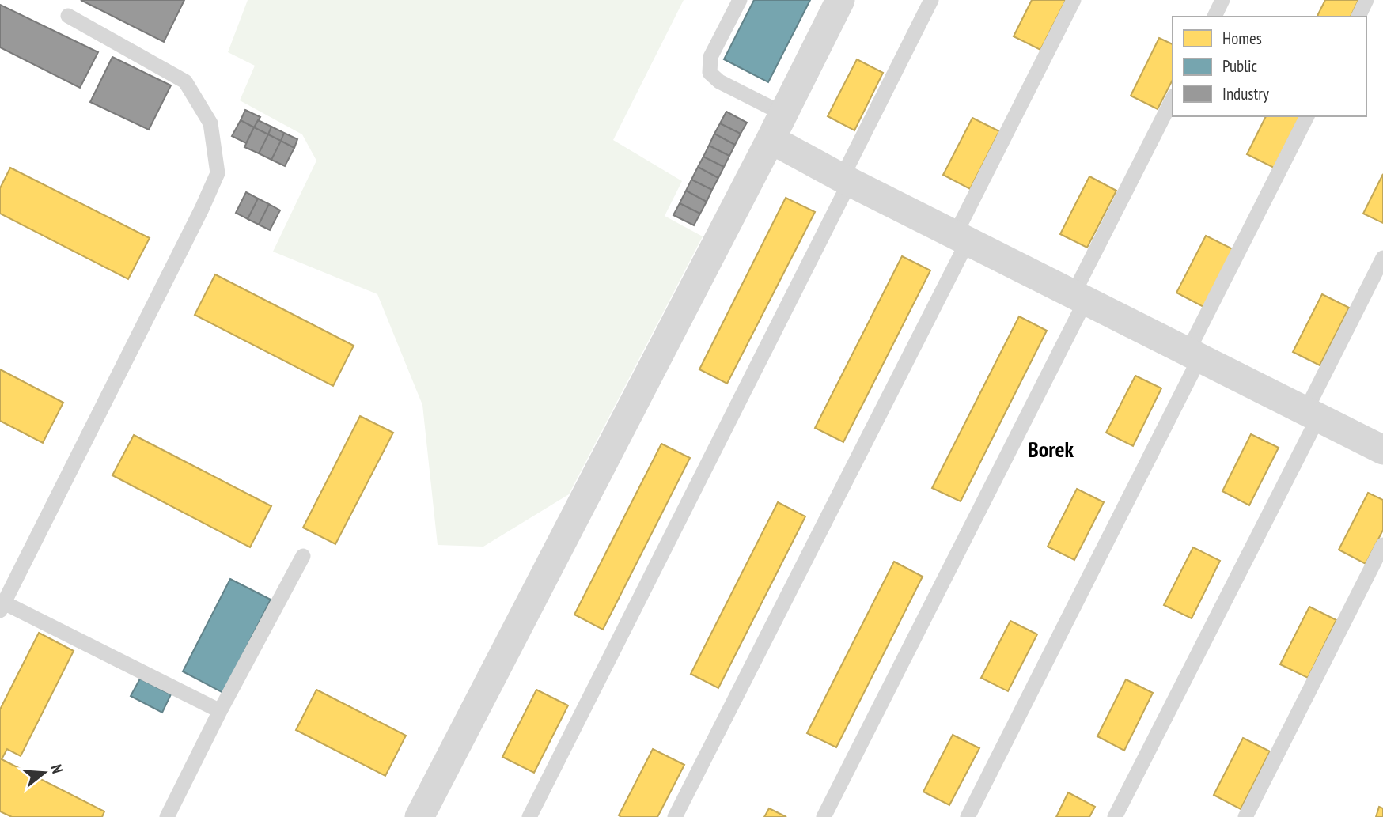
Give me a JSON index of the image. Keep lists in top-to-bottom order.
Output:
{
  "districts": ["Borek"],
  "legend": ["Homes", "Public", "Industry"],
  "north": "right"
}
